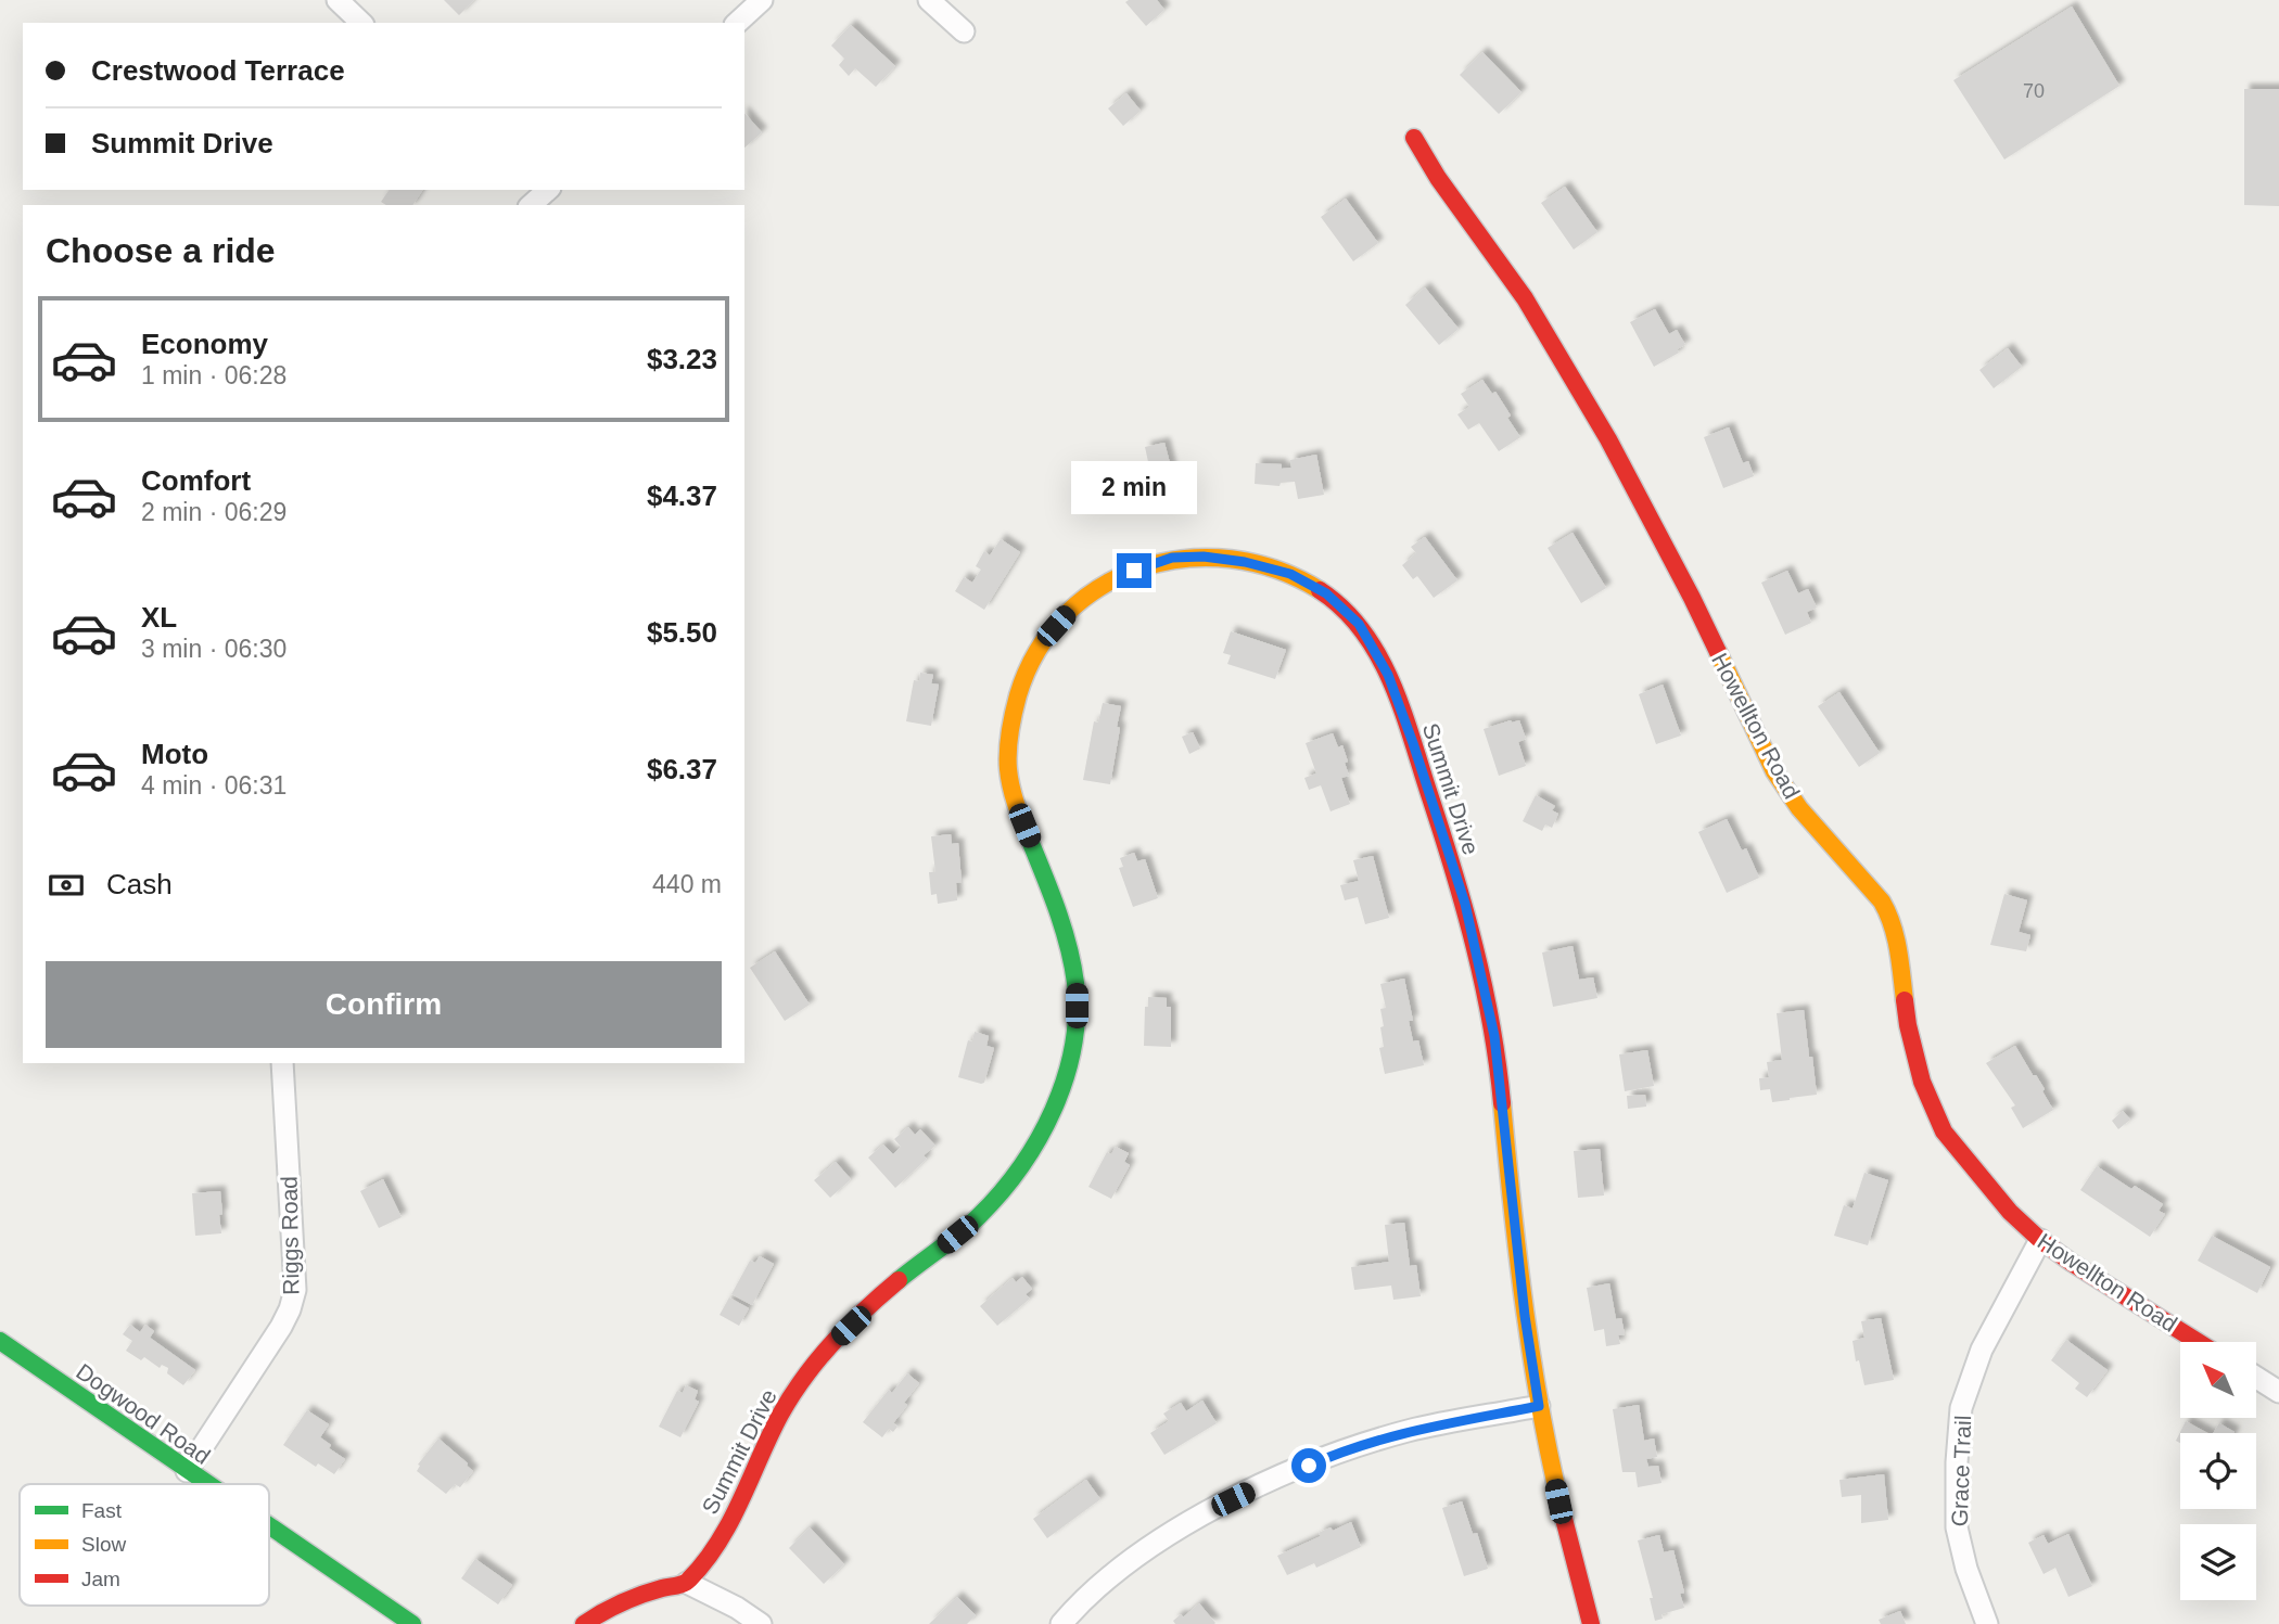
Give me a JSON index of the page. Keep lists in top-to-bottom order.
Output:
{
  "streets": {
    "street": [
      "Howellton Road",
      "Summit Drive",
      "Riggs Road",
      "Dogwood Road",
      "Grace Trail"
    ]
  },
  "crossings": [
    ["Howellton Road", "Grace Trail"],
    ["Riggs Road", "Dogwood Road"]
  ],
  "house_numbers": ["70"],
  "legend": ["Fast", "Slow", "Jam"],
  "north": "top left",
  "page": {
    "banner": ["Crestwood Terrace", "Summit Drive"],
    "heading": "Choose a ride",
    "list": [
      {
        "name": "Economy",
        "note": "1 min · 06:28",
        "value": "$3.23"
      },
      {
        "name": "Comfort",
        "note": "2 min · 06:29",
        "value": "$4.37"
      },
      {
        "name": "XL",
        "note": "3 min · 06:30",
        "value": "$5.50"
      },
      {
        "name": "Moto",
        "note": "4 min · 06:31",
        "value": "$6.37"
      }
    ],
    "bubble": "2 min",
    "pay": ["Cash", "440 m"],
    "buttons": "Confirm"
  }
}
